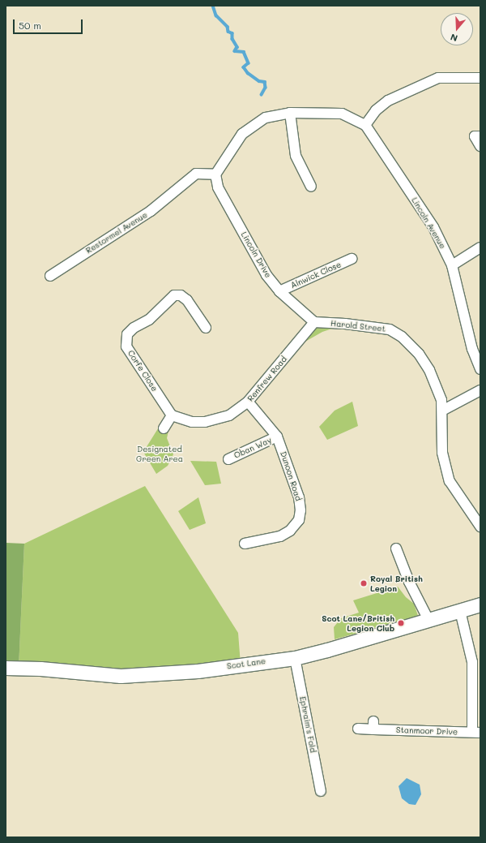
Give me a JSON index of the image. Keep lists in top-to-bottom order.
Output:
{
  "streets": {
    "main road": ["Scot Lane"],
    "street": [
      "Lincoln Avenue",
      "Restormel Avenue",
      "Lincoln Drive",
      "Alnwick Close",
      "Harold Street",
      "Corfe Close",
      "Renfrew Road",
      "Oban Way",
      "Dunoon Road",
      "Ephraim's Fold",
      "Stanmoor Drive"
    ]
  },
  "crossings": [
    ["Restormel Avenue", "Lincoln Drive"],
    ["Lincoln Drive", "Alnwick Close"],
    ["Lincoln Drive", "Harold Street"],
    ["Lincoln Drive", "Renfrew Road"],
    ["Harold Street", "Renfrew Road"],
    ["Corfe Close", "Renfrew Road"],
    ["Renfrew Road", "Dunoon Road"],
    ["Oban Way", "Dunoon Road"],
    ["Scot Lane", "Ephraim's Fold"]
  ],
  "parks": ["Designated Green Area"],
  "places": ["Royal British Legion", "Scot Lane/British Legion Club"],
  "scale_bar": "50 m",
  "north": "bottom"
}
